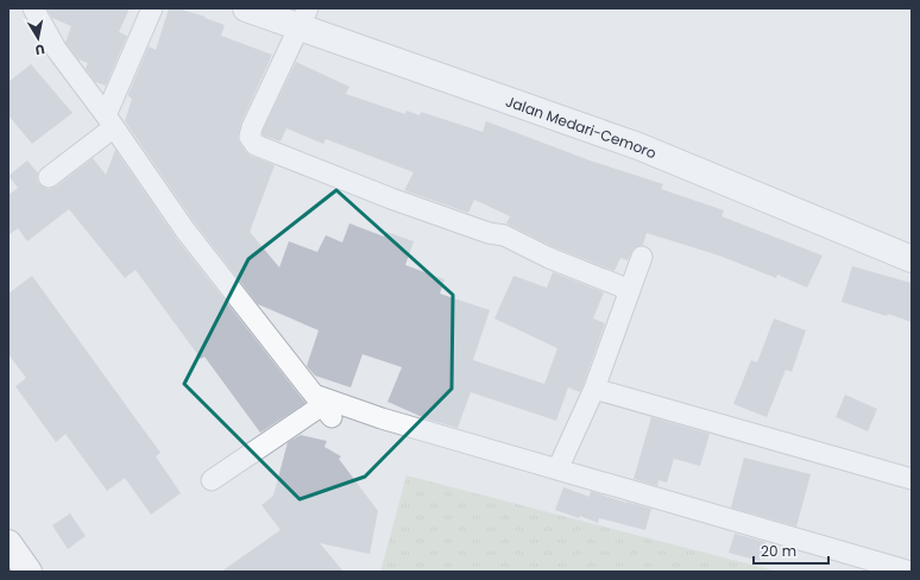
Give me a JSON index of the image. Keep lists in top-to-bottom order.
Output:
{
  "streets": {
    "street": ["Jalan Medari-Cemoro"]
  },
  "scale_bar": "20 m",
  "north": "bottom"
}
